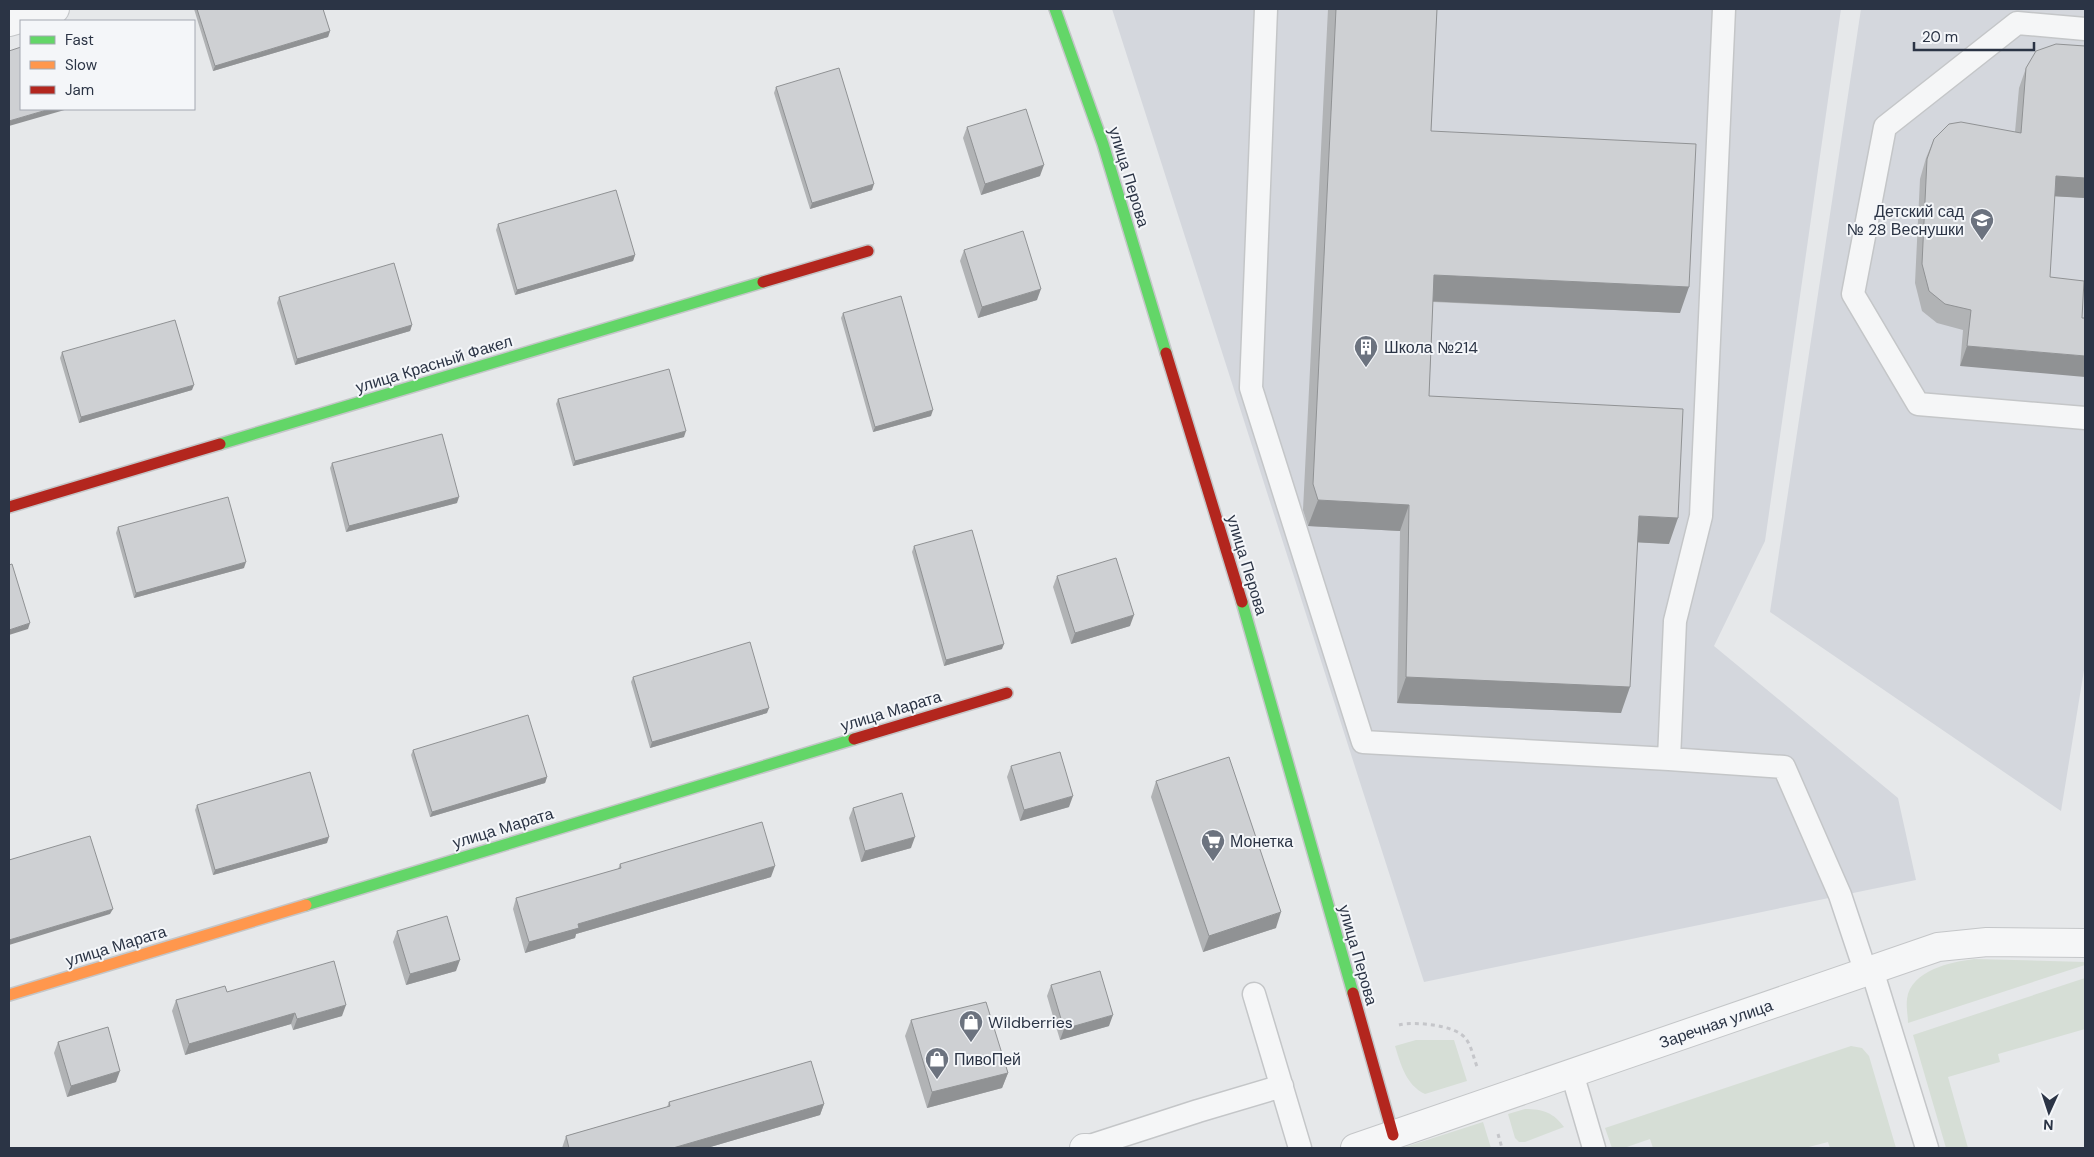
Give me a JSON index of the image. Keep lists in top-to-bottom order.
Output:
{
  "streets": {
    "street": [
      "улица Перова",
      "улица Красный Факел",
      "улица Марата",
      "Заречная улица"
    ]
  },
  "crossings": [
    ["улица Перова", "Заречная улица"]
  ],
  "places": {
    "school or university": ["Детский сад № 28 Веснушки"],
    "building": ["Школа №214"],
    "supermarket": ["Монетка"],
    "shop": ["Wildberries", "ПивоПей"]
  },
  "legend": ["Fast", "Slow", "Jam"],
  "scale_bar": "20 m",
  "north": "bottom"
}
